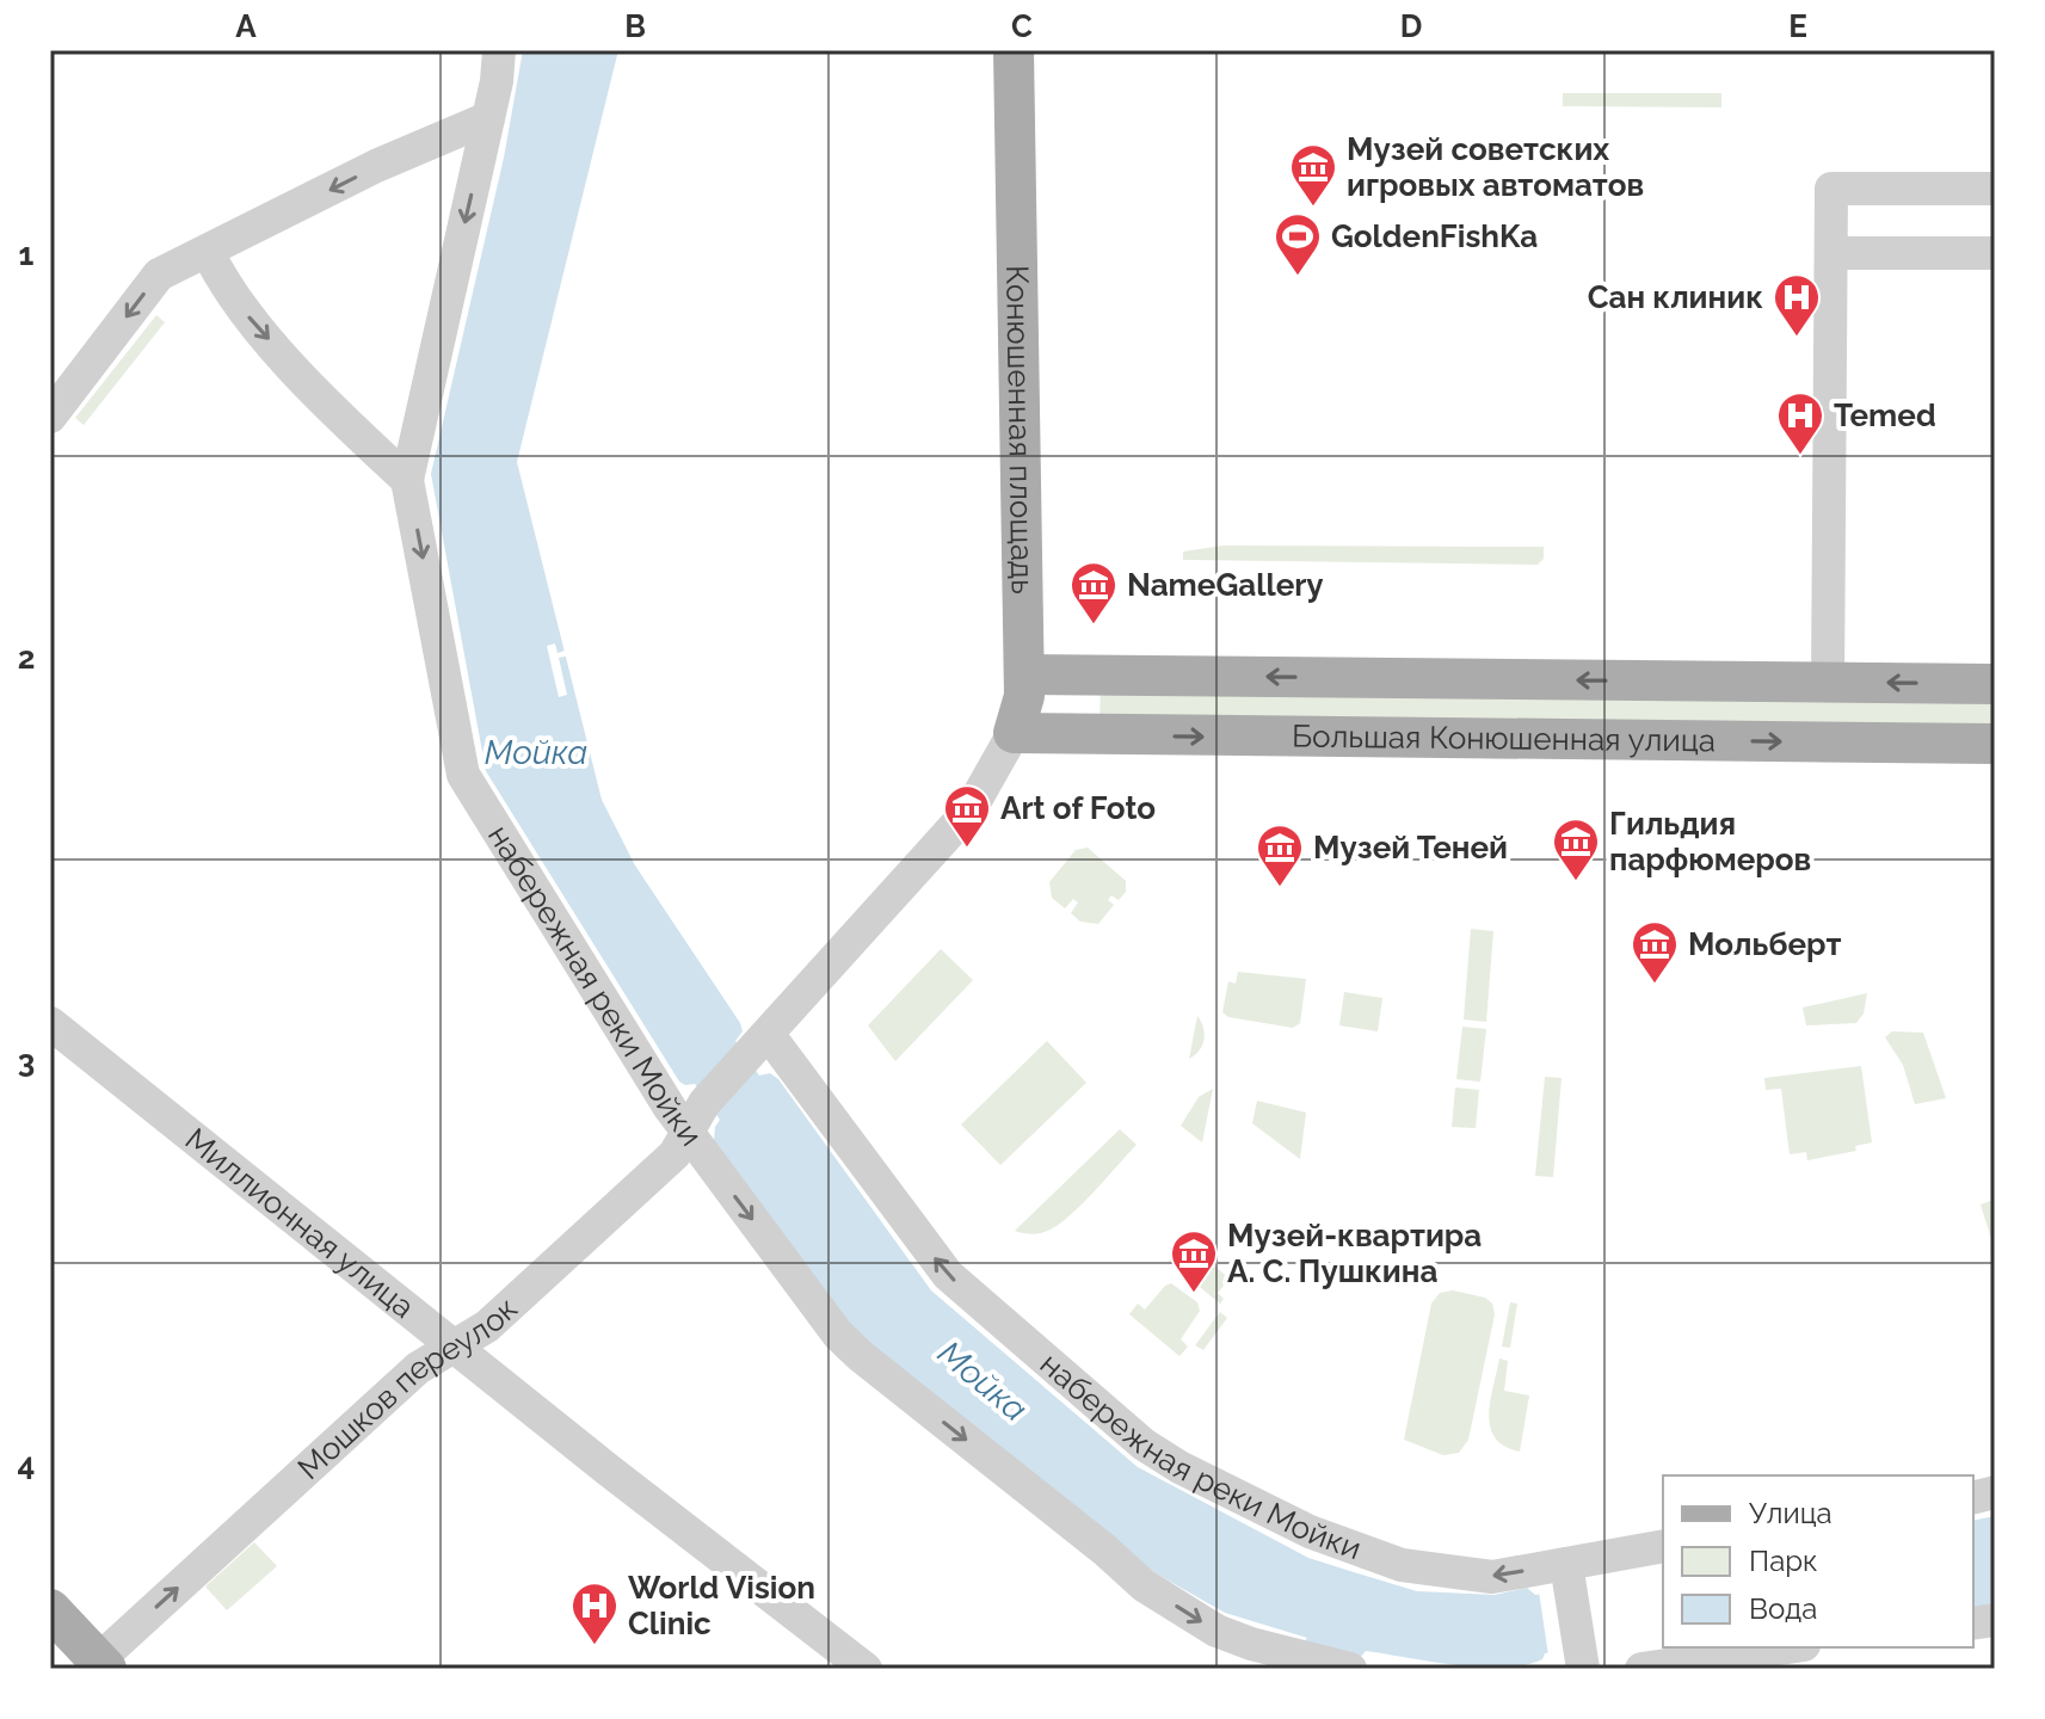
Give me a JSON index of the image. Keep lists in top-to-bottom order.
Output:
{
  "streets": {
    "main road": ["Конюшенная площадь", "Большая Конюшенная улица"],
    "street": ["набережная реки Мойки", "Миллионная улица", "Мошков переулок"]
  },
  "crossings": [
    ["Конюшенная площадь", "Большая Конюшенная улица"],
    ["Конюшенная площадь", "набережная реки Мойки"],
    ["Конюшенная площадь", "Мошков переулок"],
    ["набережная реки Мойки", "Мошков переулок"],
    ["Миллионная улица", "Мошков переулок"]
  ],
  "one_way": ["Мошков переулок"],
  "water": ["Мойка"],
  "places": {
    "museum": [
      "Музей советских игровых автоматов",
      "NameGallery",
      "Art of Foto",
      "Гильдия парфюмеров",
      "Музей Теней",
      "Мольберт",
      "Музей-квартира А. С. Пушкина"
    ],
    "sports": ["GoldenFishKa"],
    "hospital": ["Сан клиник", "Temed", "World Vision Clinic"]
  },
  "legend": ["Улица", "Парк", "Вода"],
  "grid": {
    "columns": [
      "A",
      "B",
      "C",
      "D",
      "E"
    ],
    "rows": [
      "1",
      "2",
      "3",
      "4"
    ]
  }
}
